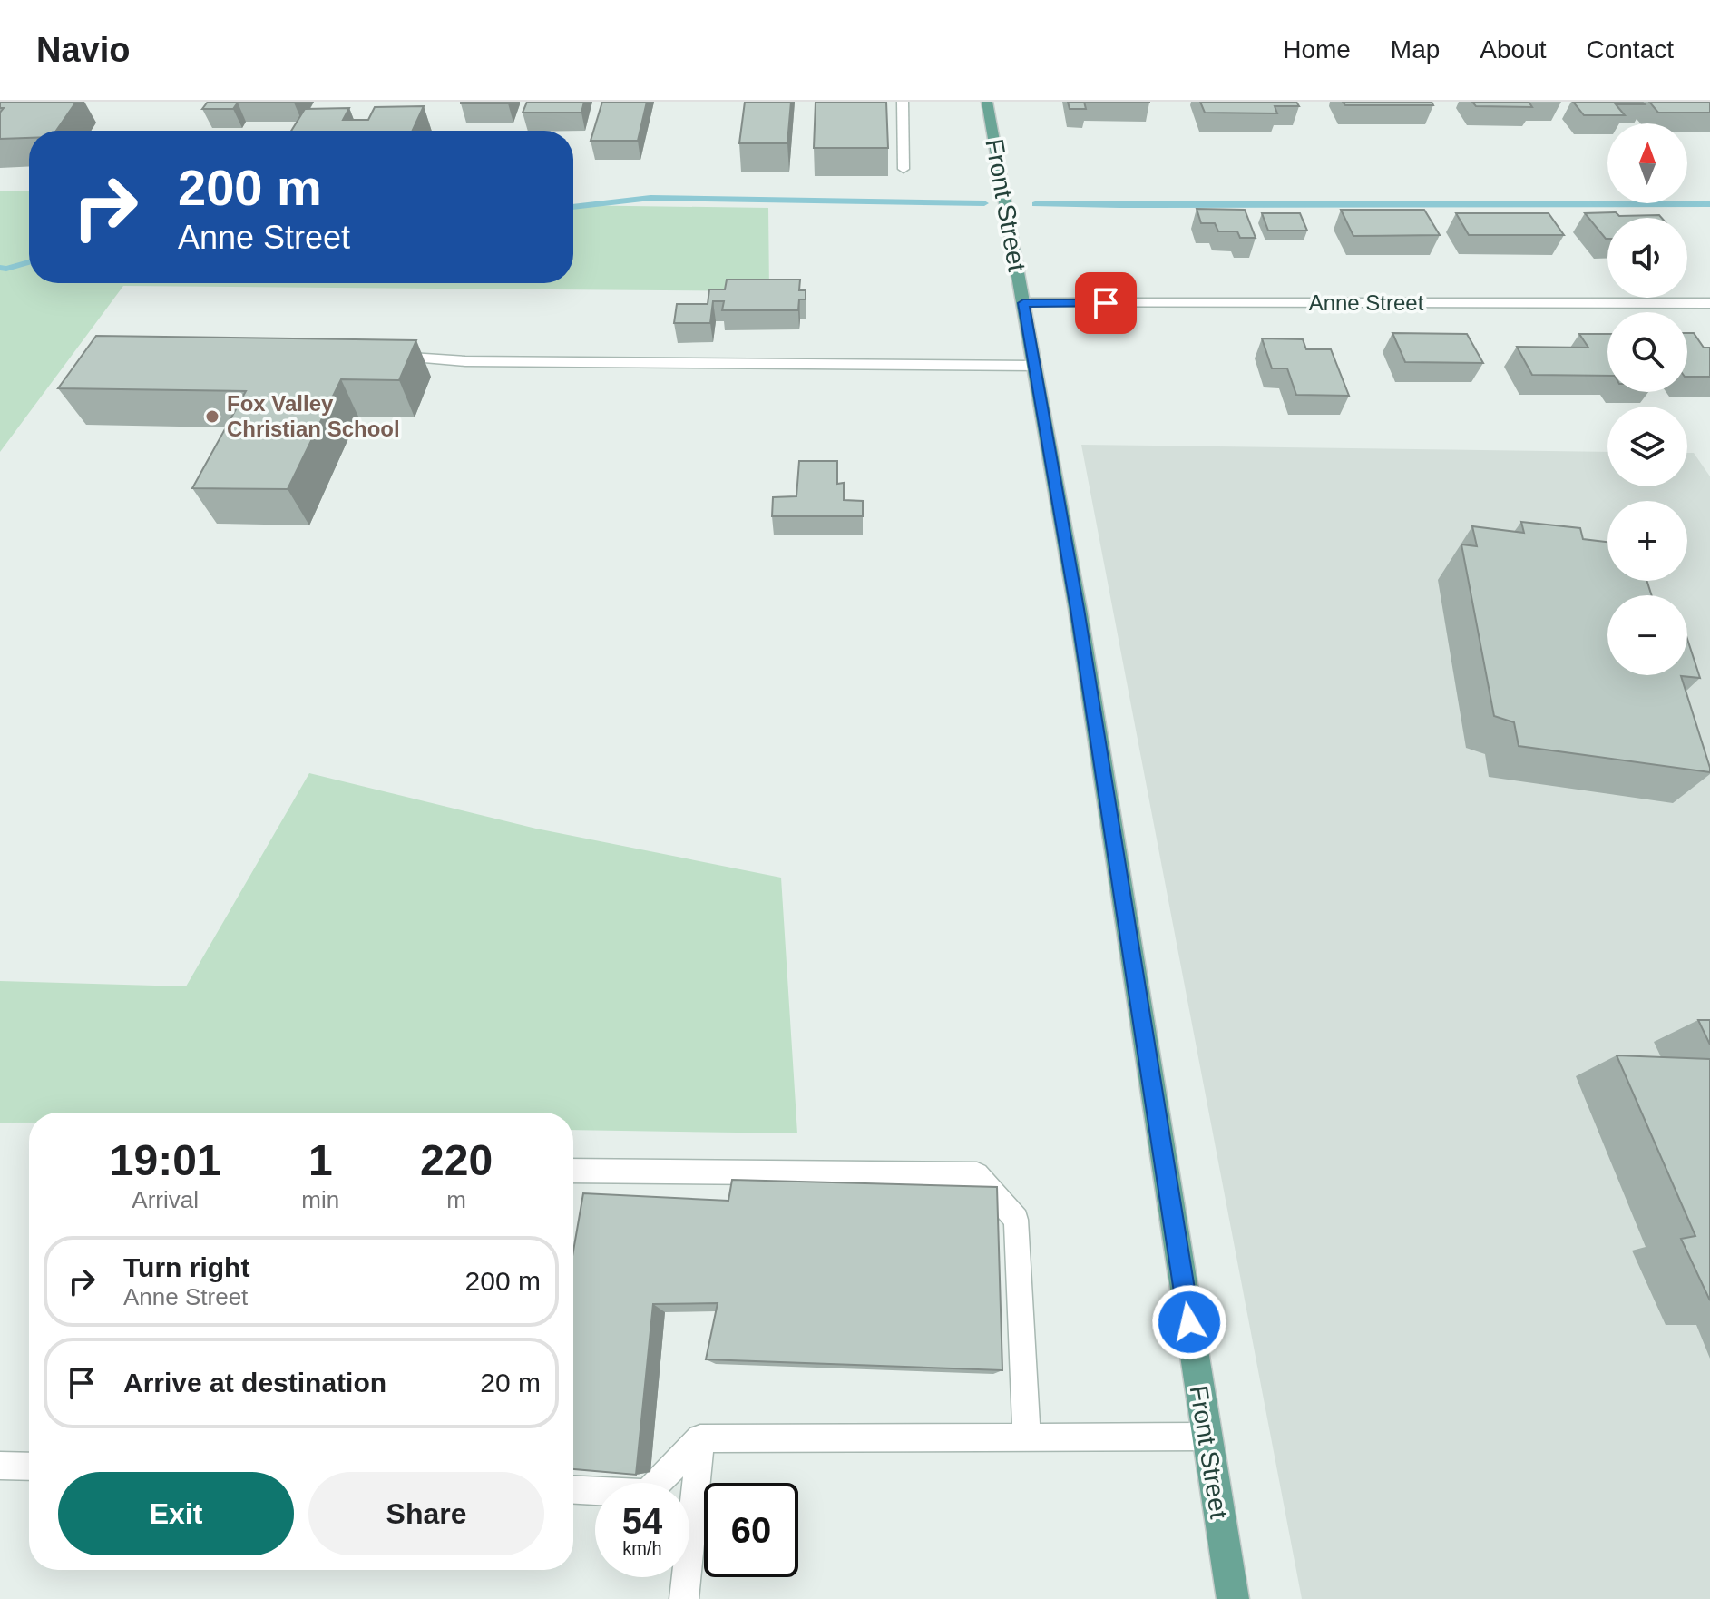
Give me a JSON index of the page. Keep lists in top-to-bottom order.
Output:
{
  "streets": {
    "main road": ["Front Street"],
    "street": ["Anne Street"]
  },
  "crossings": [
    ["Front Street", "Anne Street"]
  ],
  "places": ["Fox Valley Christian School"],
  "north": "top",
  "page": {
    "header": "Navio",
    "nav": [
      "Home",
      "Map",
      "About",
      "Contact"
    ],
    "map_buttons": ["+", "−"],
    "turn": ["200 m", "Anne Street"],
    "eta": [
      "19:01",
      "Arrival",
      "1",
      "min",
      "220",
      "m"
    ],
    "list": [
      {
        "name": "Turn right",
        "note": "Anne Street",
        "value": "200 m"
      },
      {
        "name": "Arrive at destination",
        "value": "20 m"
      }
    ],
    "buttons": ["Exit", "Share"],
    "speed": "54 km/h",
    "limit": "60"
  }
}
